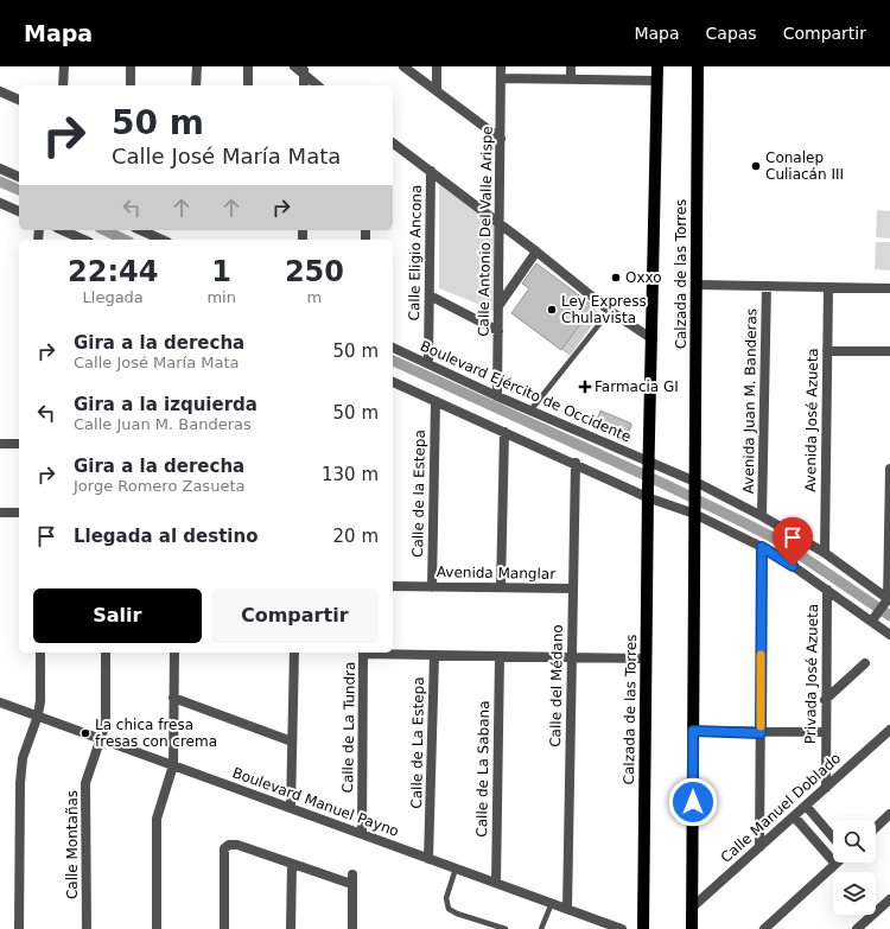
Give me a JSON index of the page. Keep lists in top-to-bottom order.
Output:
{
  "streets": {
    "main road": ["Calzada de las Torres"],
    "street": [
      "Calle Antonio Del Valle Arispe",
      "Calle Eligio Ancona",
      "Boulevard Ejército de Occidente",
      "Avenida Juan M. Banderas",
      "Avenida José Azueta",
      "Calle de la Estepa",
      "Avenida Manglar",
      "Privada José Azueta",
      "Calle del Médano",
      "Calle de La Tundra",
      "Calle de La Estepa",
      "Calle de La Sabana",
      "Boulevard Manuel Payno",
      "Calle Manuel Doblado",
      "Calle Montañas"
    ]
  },
  "crossings": [
    ["Calle Antonio Del Valle Arispe", "Boulevard Ejército de Occidente"],
    ["Calle Eligio Ancona", "Boulevard Ejército de Occidente"],
    ["Calzada de las Torres", "Boulevard Ejército de Occidente"],
    ["Boulevard Ejército de Occidente", "Avenida Juan M. Banderas"],
    ["Boulevard Ejército de Occidente", "Avenida José Azueta"],
    ["Calle de la Estepa", "Avenida Manglar"],
    ["Avenida Manglar", "Calle del Médano"],
    ["Privada José Azueta", "Calle Manuel Doblado"],
    ["Calle del Médano", "Boulevard Manuel Payno"],
    ["Calle de La Tundra", "Boulevard Manuel Payno"],
    ["Calle de La Estepa", "Boulevard Manuel Payno"],
    ["Calle de La Sabana", "Boulevard Manuel Payno"],
    ["Boulevard Manuel Payno", "Calle Montañas"]
  ],
  "places": {
    "other": [
      "Conalep Culiacán III",
      "Oxxo",
      "Ley Express Chulavista",
      "La chica fresa fresas con crema"
    ],
    "health": ["Farmacia GI"]
  },
  "page": {
    "header": "Mapa",
    "nav": ["Mapa", "Capas", "Compartir"],
    "turn": ["50 m", "Calle José María Mata"],
    "eta": [
      "22:44",
      "Llegada",
      "1",
      "min",
      "250",
      "m"
    ],
    "list": [
      {
        "name": "Gira a la derecha",
        "note": "Calle José María Mata",
        "value": "50 m"
      },
      {
        "name": "Gira a la izquierda",
        "note": "Calle Juan M. Banderas",
        "value": "50 m"
      },
      {
        "name": "Gira a la derecha",
        "note": "Jorge Romero Zasueta",
        "value": "130 m"
      },
      {
        "name": "Llegada al destino",
        "value": "20 m"
      }
    ],
    "buttons": ["Salir", "Compartir"]
  }
}
